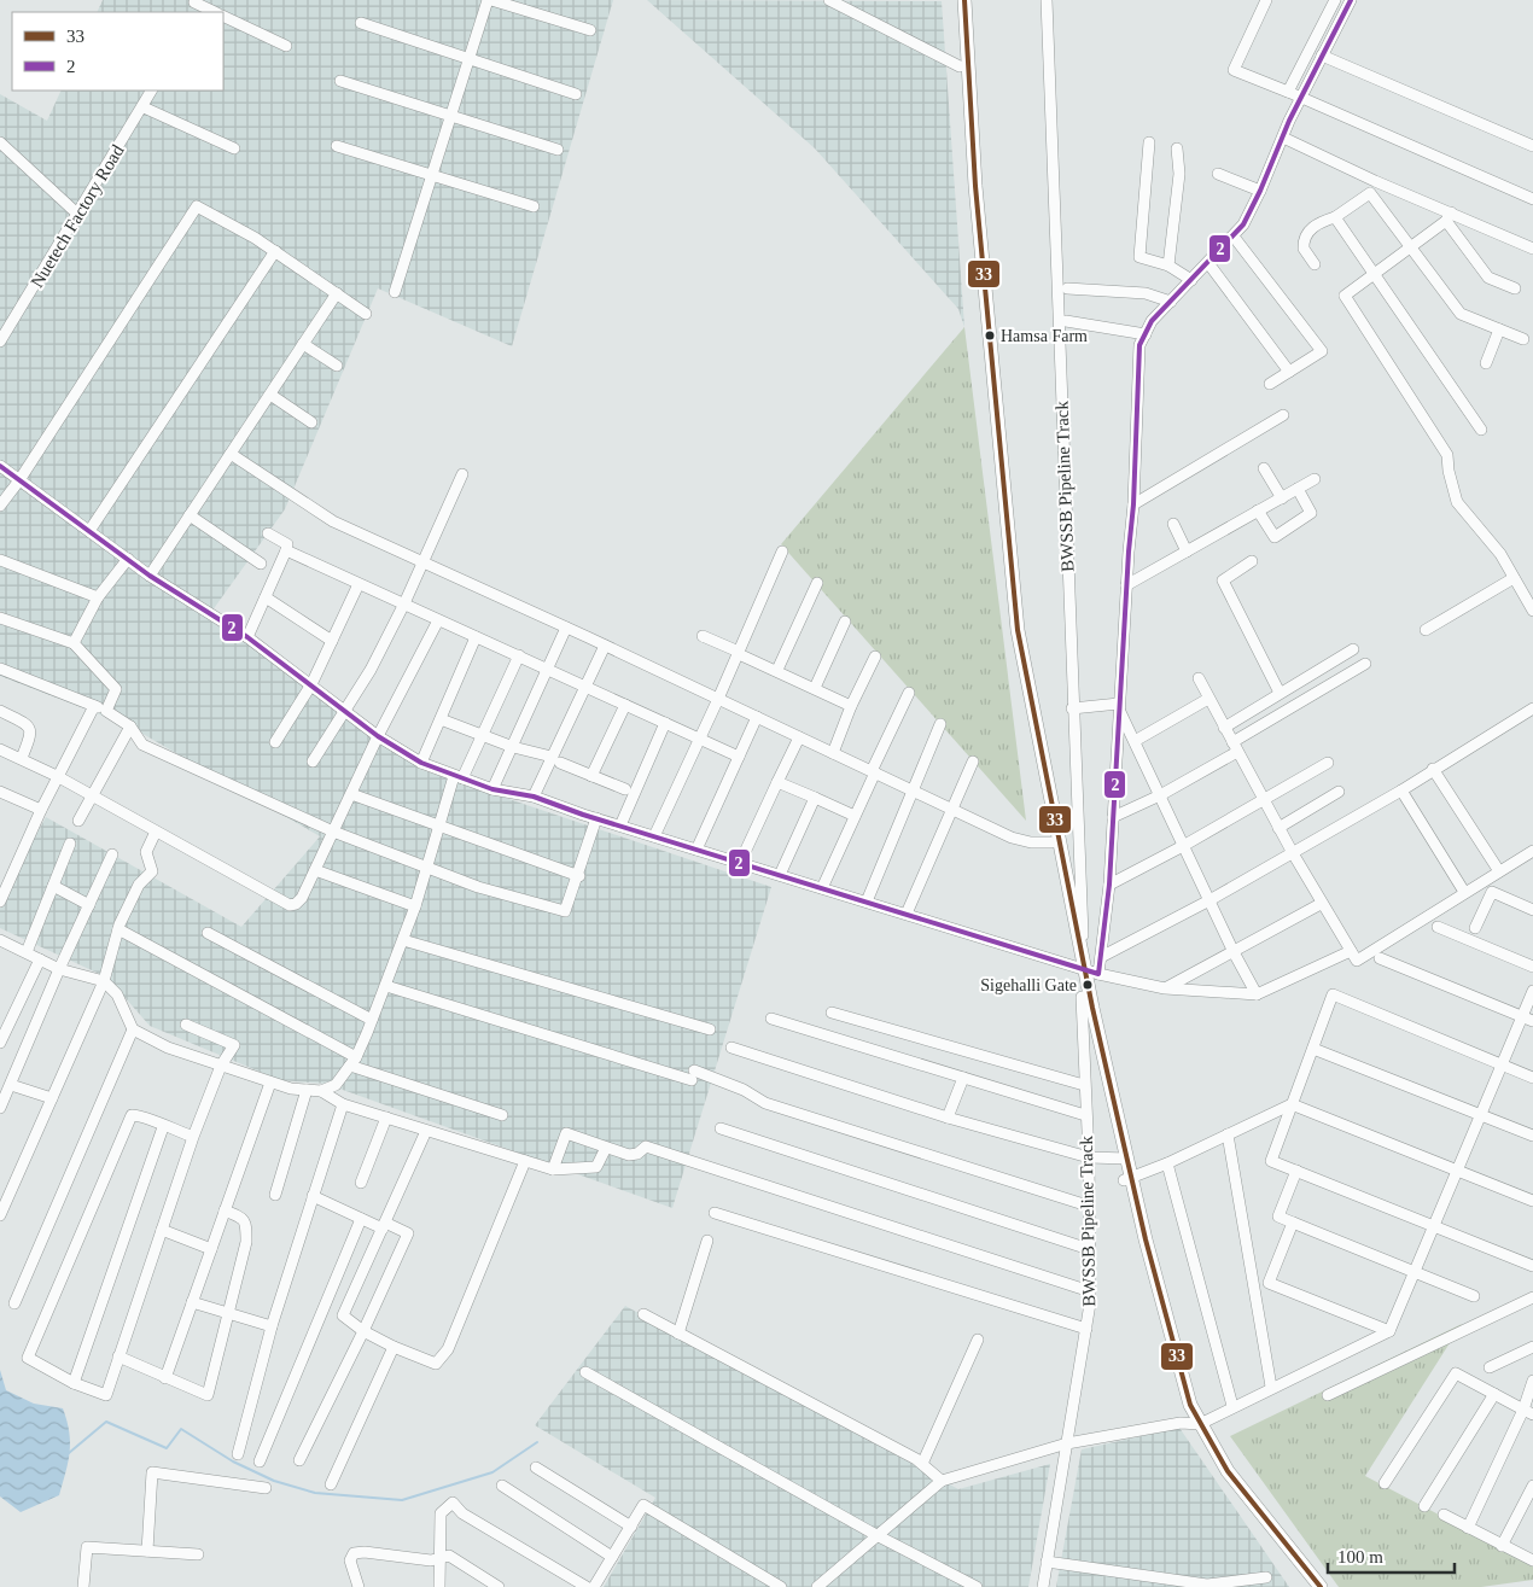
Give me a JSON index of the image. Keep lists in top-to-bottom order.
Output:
{
  "streets": {
    "street": ["Nuetech Factory Road", "BWSSB Pipeline Track"]
  },
  "places": ["Hamsa Farm", "Sigehalli Gate"],
  "lines": ["transit line 33", "transit line 2"],
  "legend": ["33", "2"],
  "scale_bar": "100 m"
}
